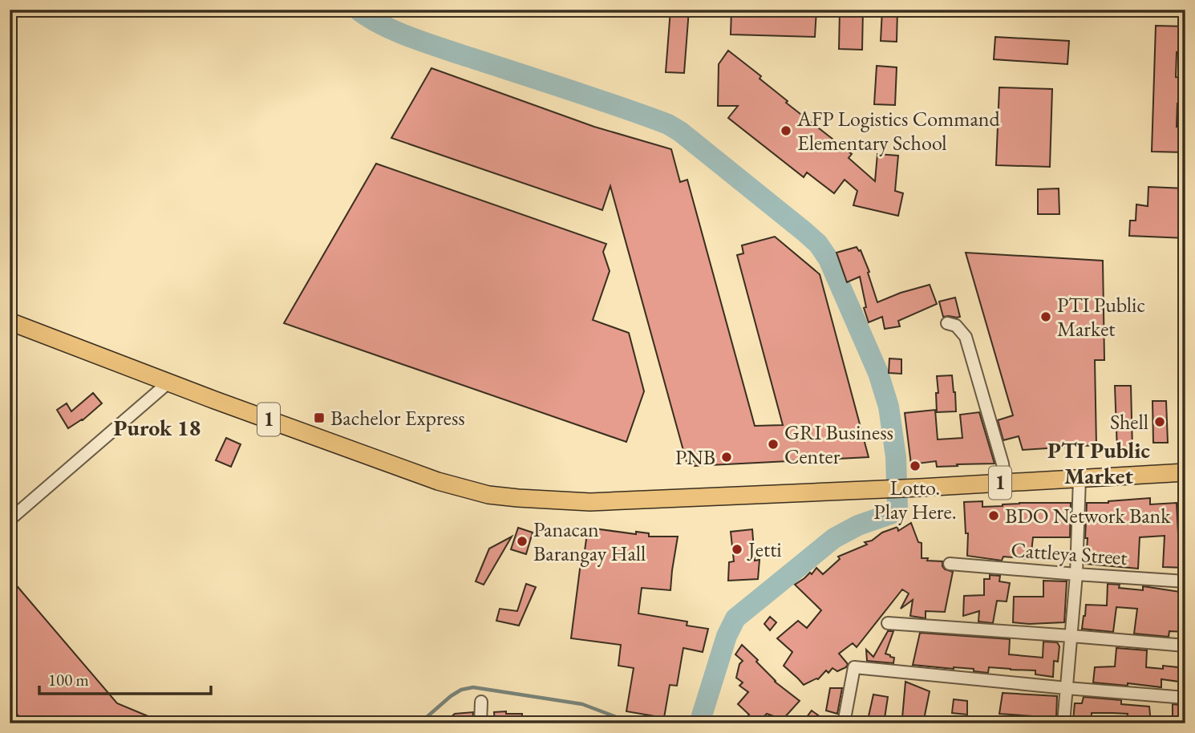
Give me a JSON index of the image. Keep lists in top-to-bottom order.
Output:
{
  "streets": {
    "highway": ["1"],
    "street": ["Cattleya Street"]
  },
  "districts": ["Purok 18", "PTI Public Market"],
  "places": {
    "other": [
      "AFP Logistics Command Elementary School",
      "PTI Public Market",
      "Shell",
      "GRI Business Center",
      "PNB",
      "Lotto. Play Here.",
      "BDO Network Bank",
      "Panacan Barangay Hall",
      "Jetti"
    ],
    "transit": ["Bachelor Express"]
  },
  "scale_bar": "100 m"
}
